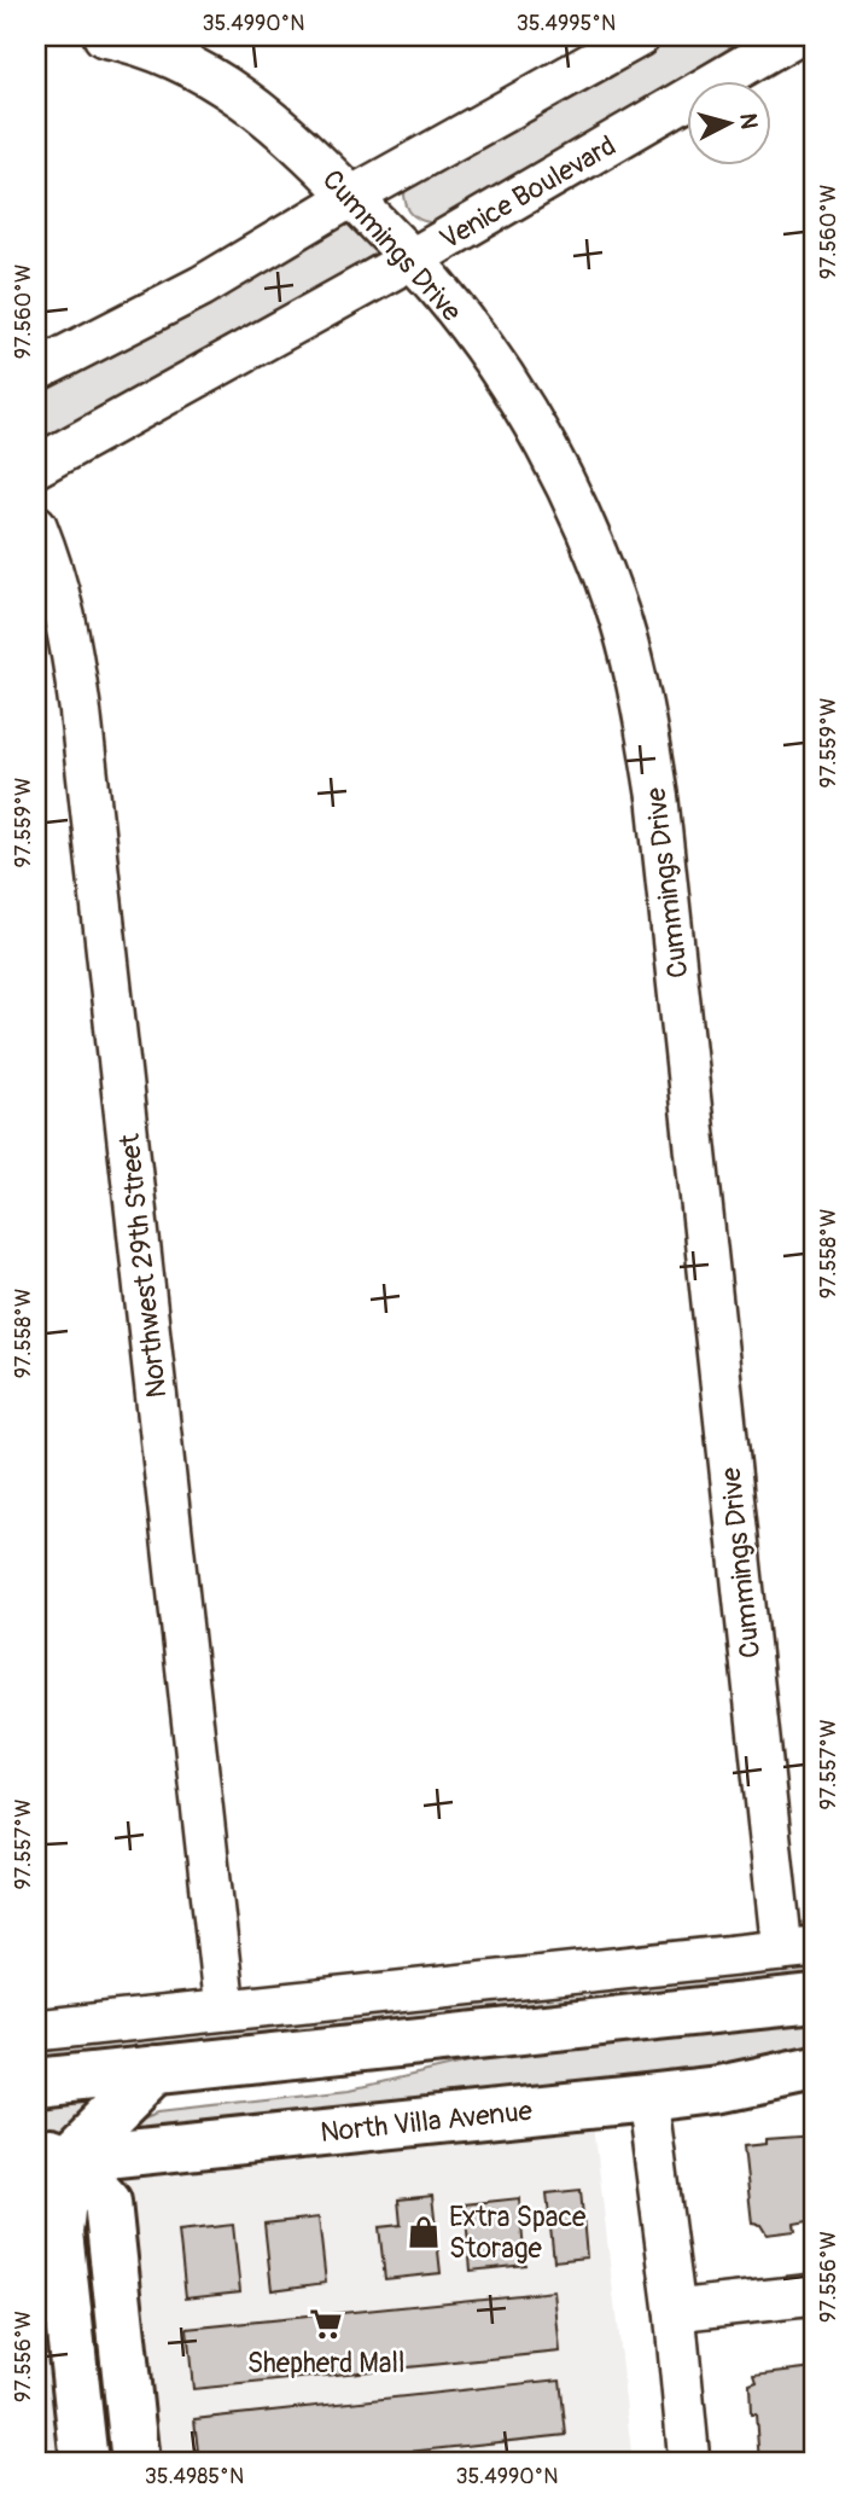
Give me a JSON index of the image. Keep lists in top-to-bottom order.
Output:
{
  "streets": {
    "main road": ["North Villa Avenue"],
    "street": ["Venice Boulevard", "Cummings Drive", "Northwest 29th Street"]
  },
  "crossings": [
    ["Venice Boulevard", "Cummings Drive"]
  ],
  "places": {
    "shop": ["Extra Space Storage"],
    "supermarket": ["Shepherd Mall"]
  },
  "north": "right",
  "coordinates": [
    "35.4990°N",
    "35.4995°N",
    "97.560°W",
    "97.559°W",
    "97.558°W",
    "97.557°W",
    "97.556°W",
    "35.4985°N"
  ]
}
